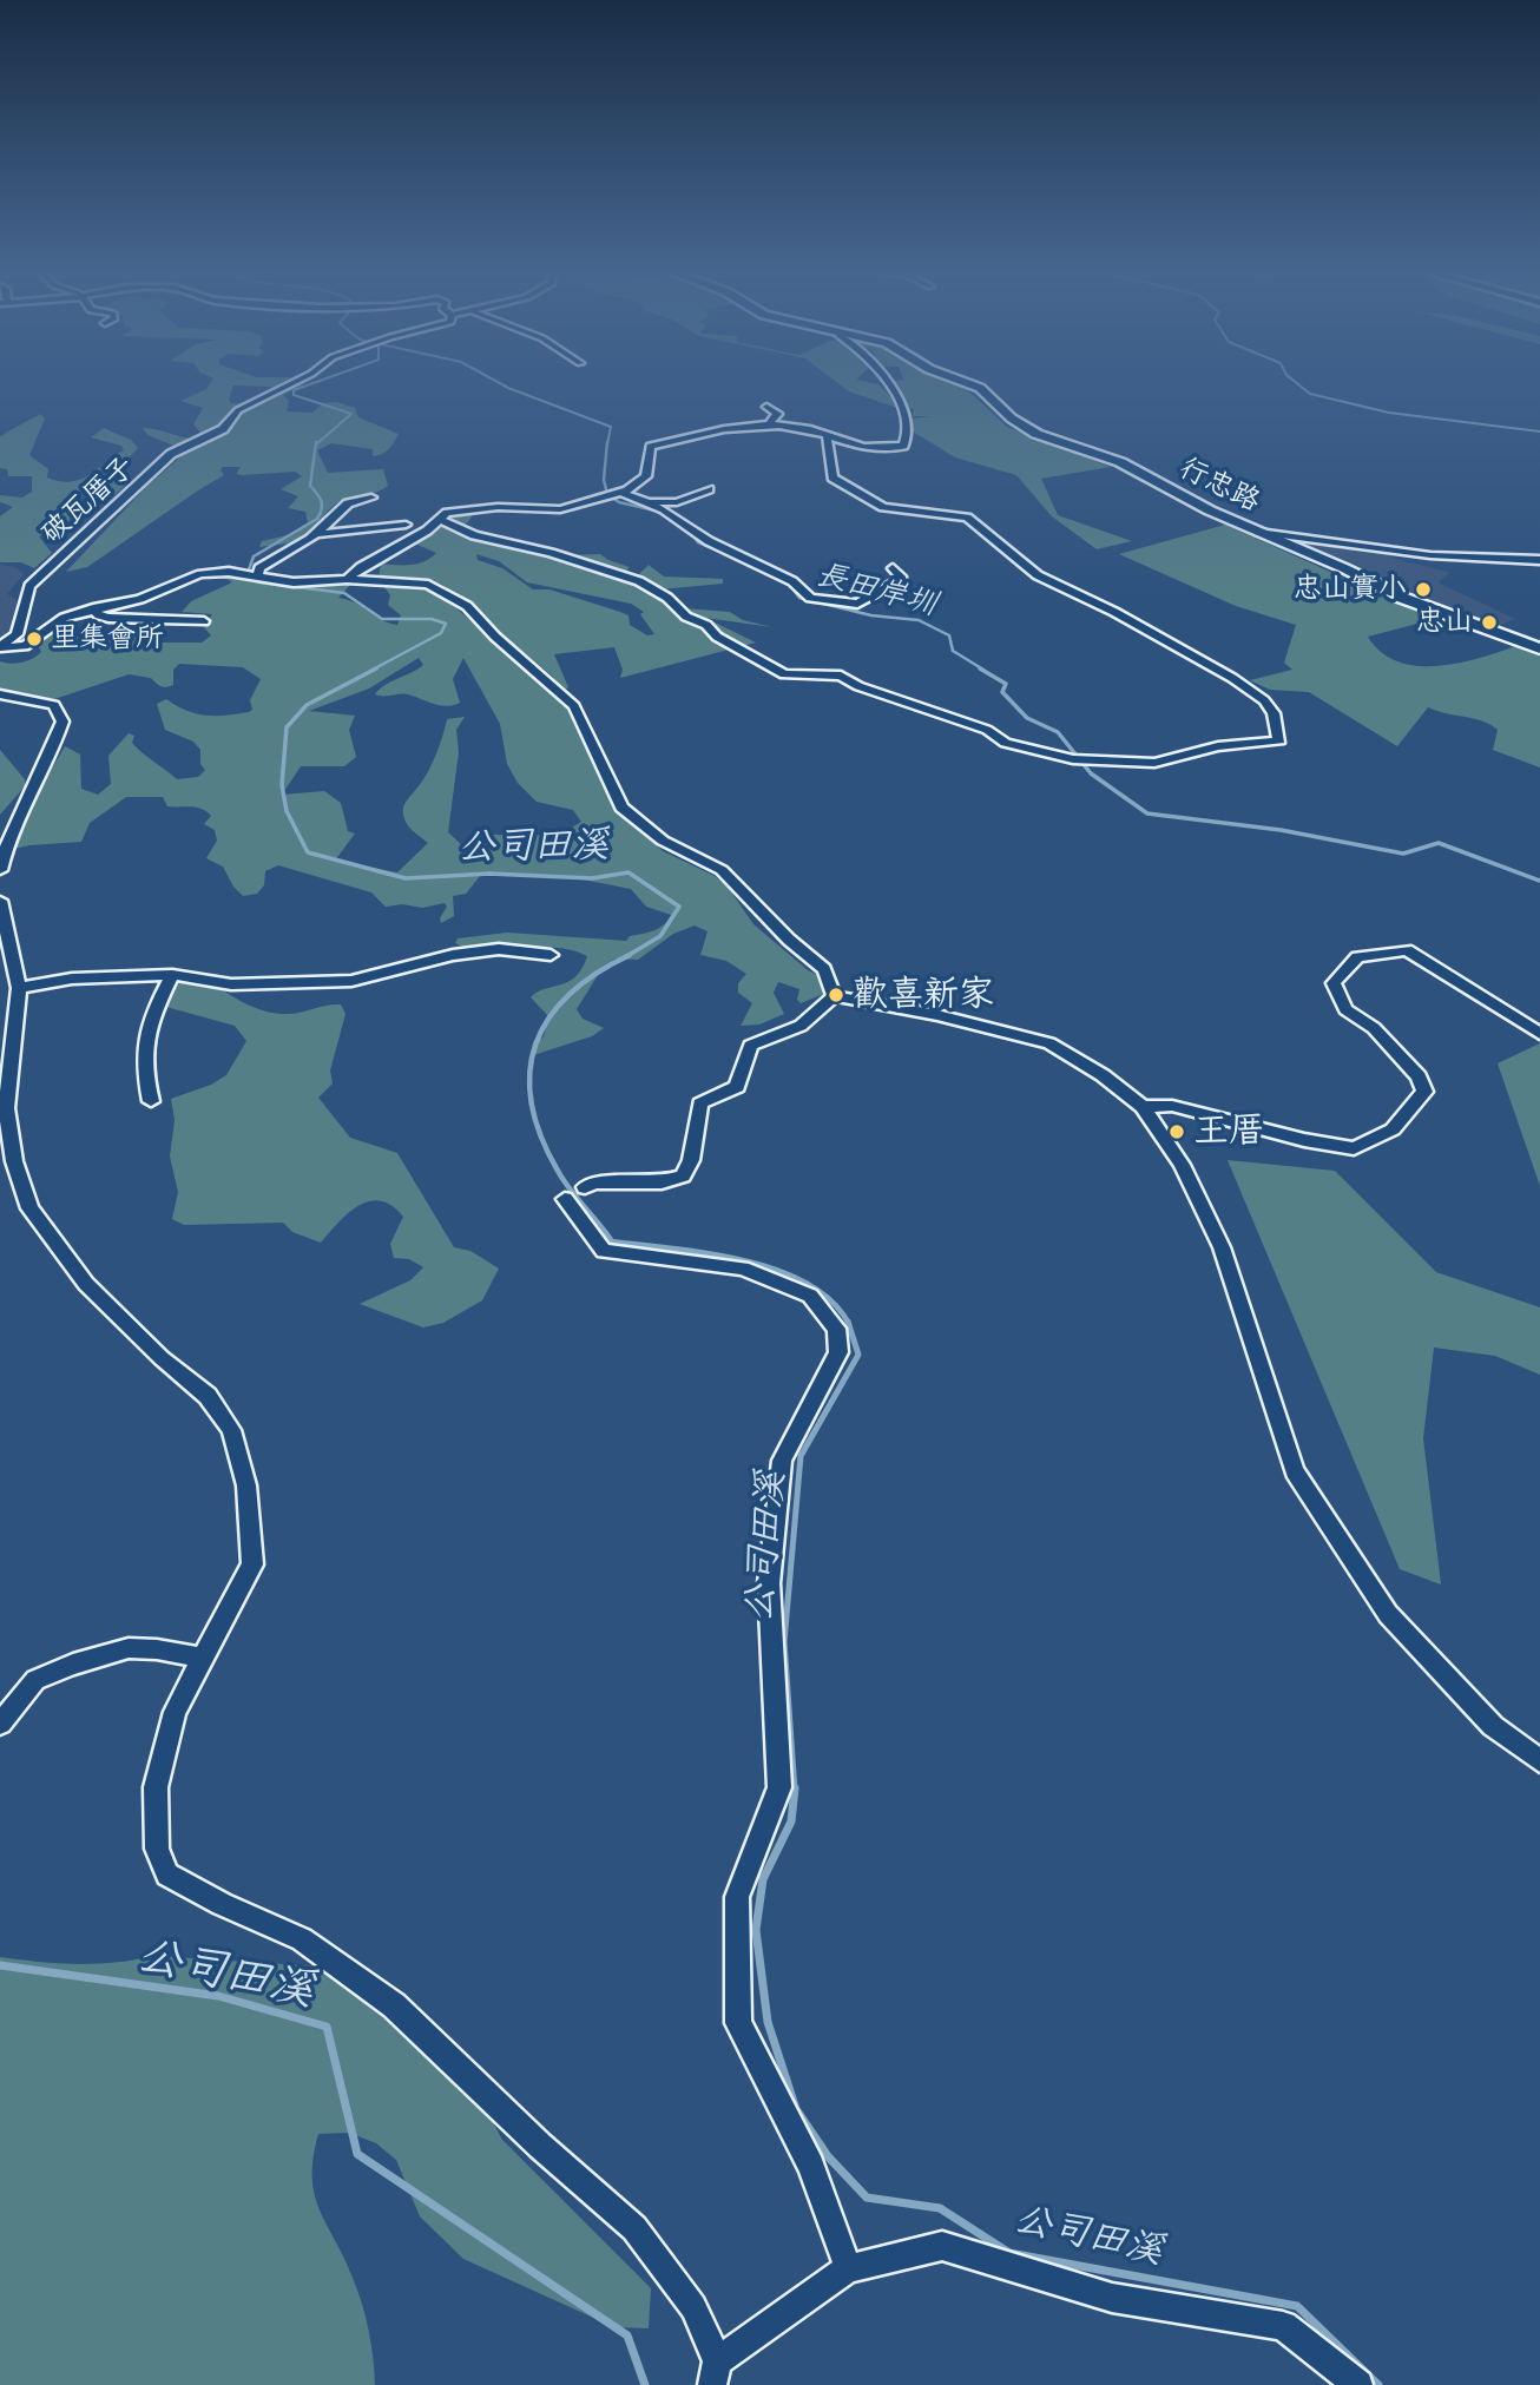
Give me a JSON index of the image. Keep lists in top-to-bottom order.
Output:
{
  "streets": {
    "street": ["行忠路", "破瓦厝子"]
  },
  "water": ["長田岸圳", "公司田溪"],
  "places": [
    "忠山實小",
    "忠山",
    "里集會所",
    "歡喜新家",
    "王厝"
  ]
}
